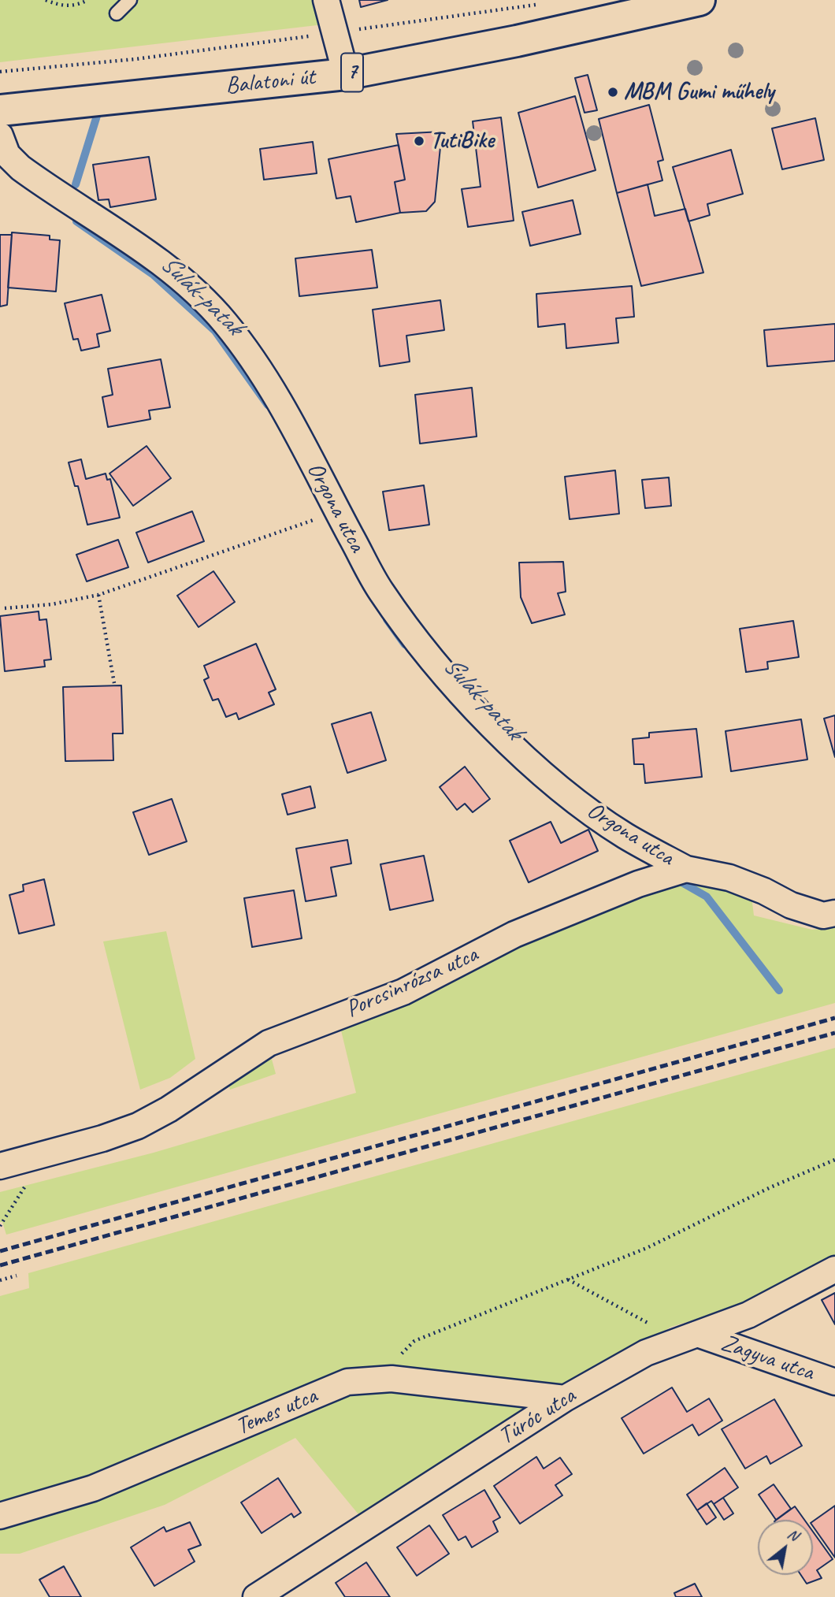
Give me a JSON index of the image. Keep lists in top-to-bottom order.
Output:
{
  "streets": {
    "main road": ["7", "Balatoni út"],
    "street": [
      "Orgona utca",
      "Porcsinrózsa utca",
      "Zagyva utca",
      "Temes utca",
      "Túróc utca"
    ]
  },
  "crossings": [
    ["Orgona utca", "Porcsinrózsa utca"],
    ["Zagyva utca", "Túróc utca"],
    ["Temes utca", "Túróc utca"]
  ],
  "water": ["Sulák-patak"],
  "places": ["MBM Gumi műhely", "TutiBike"],
  "north": "top right"
}
